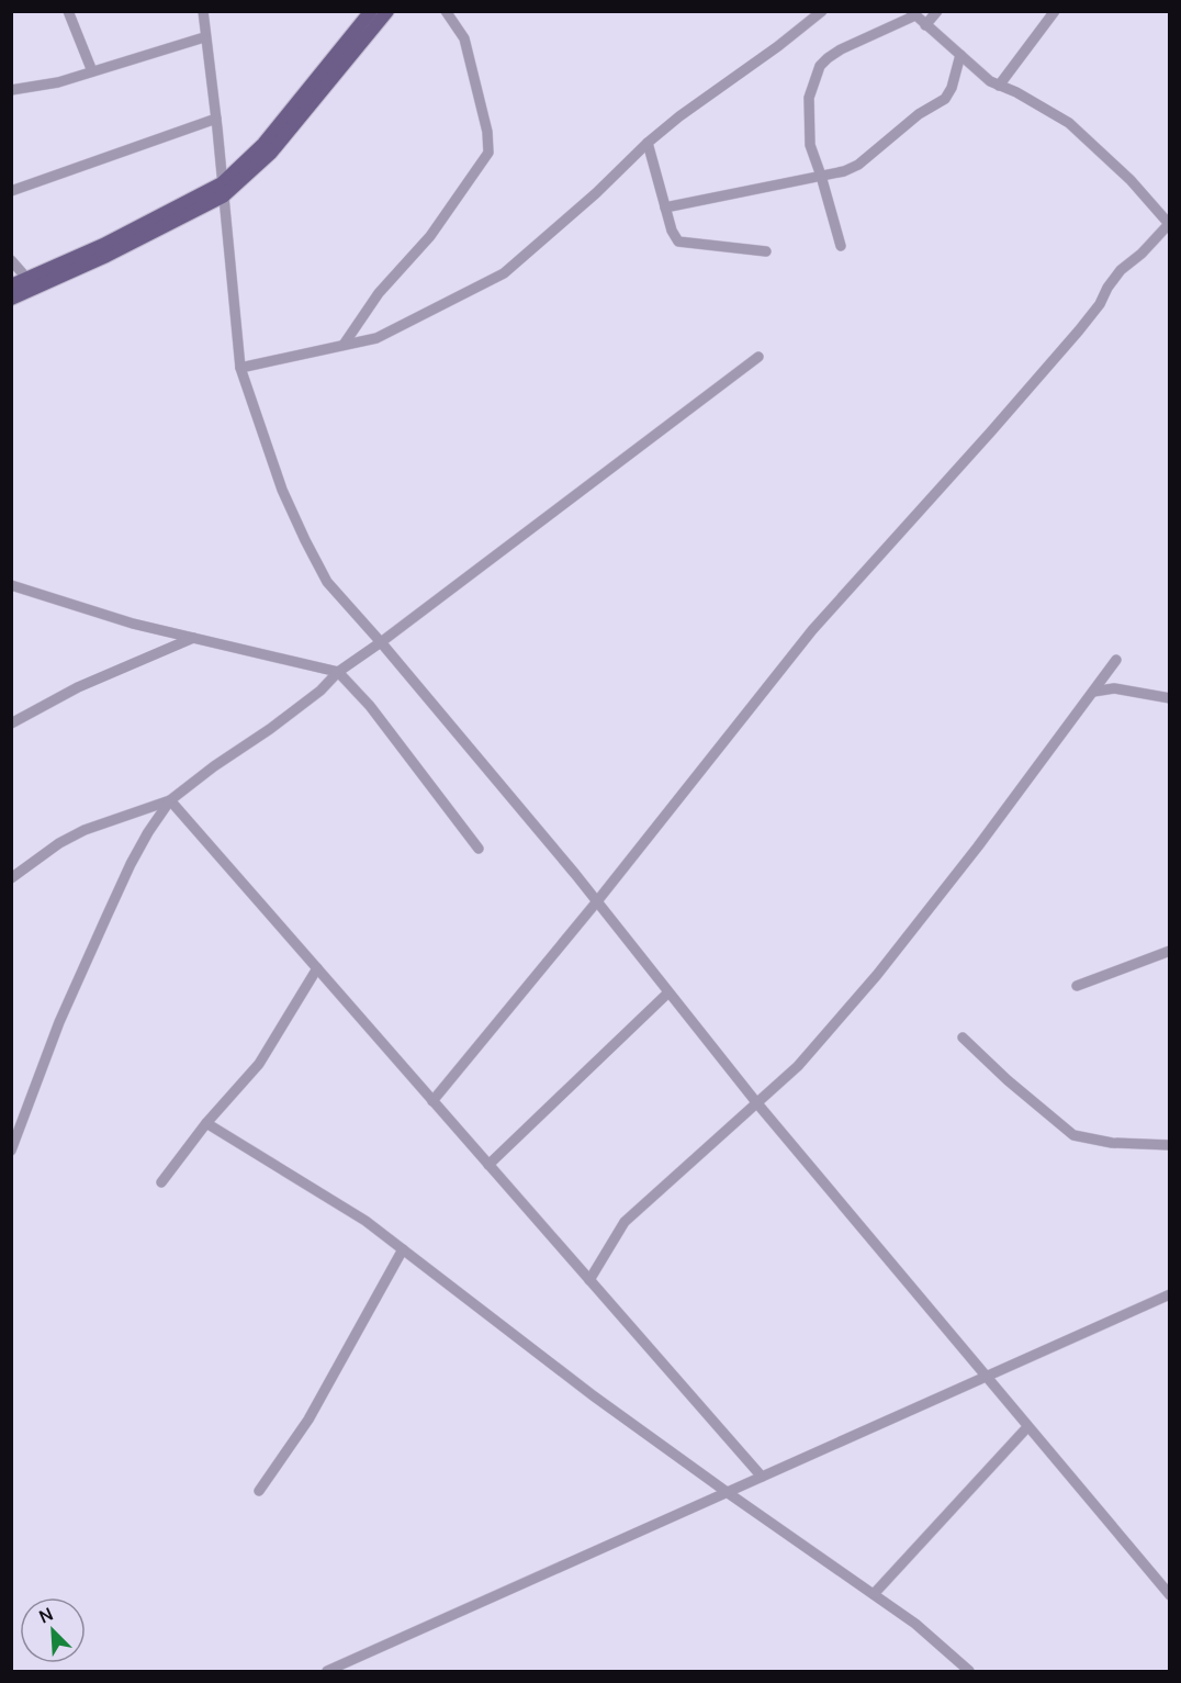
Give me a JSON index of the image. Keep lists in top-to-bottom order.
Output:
{
  "north": "top left"
}
